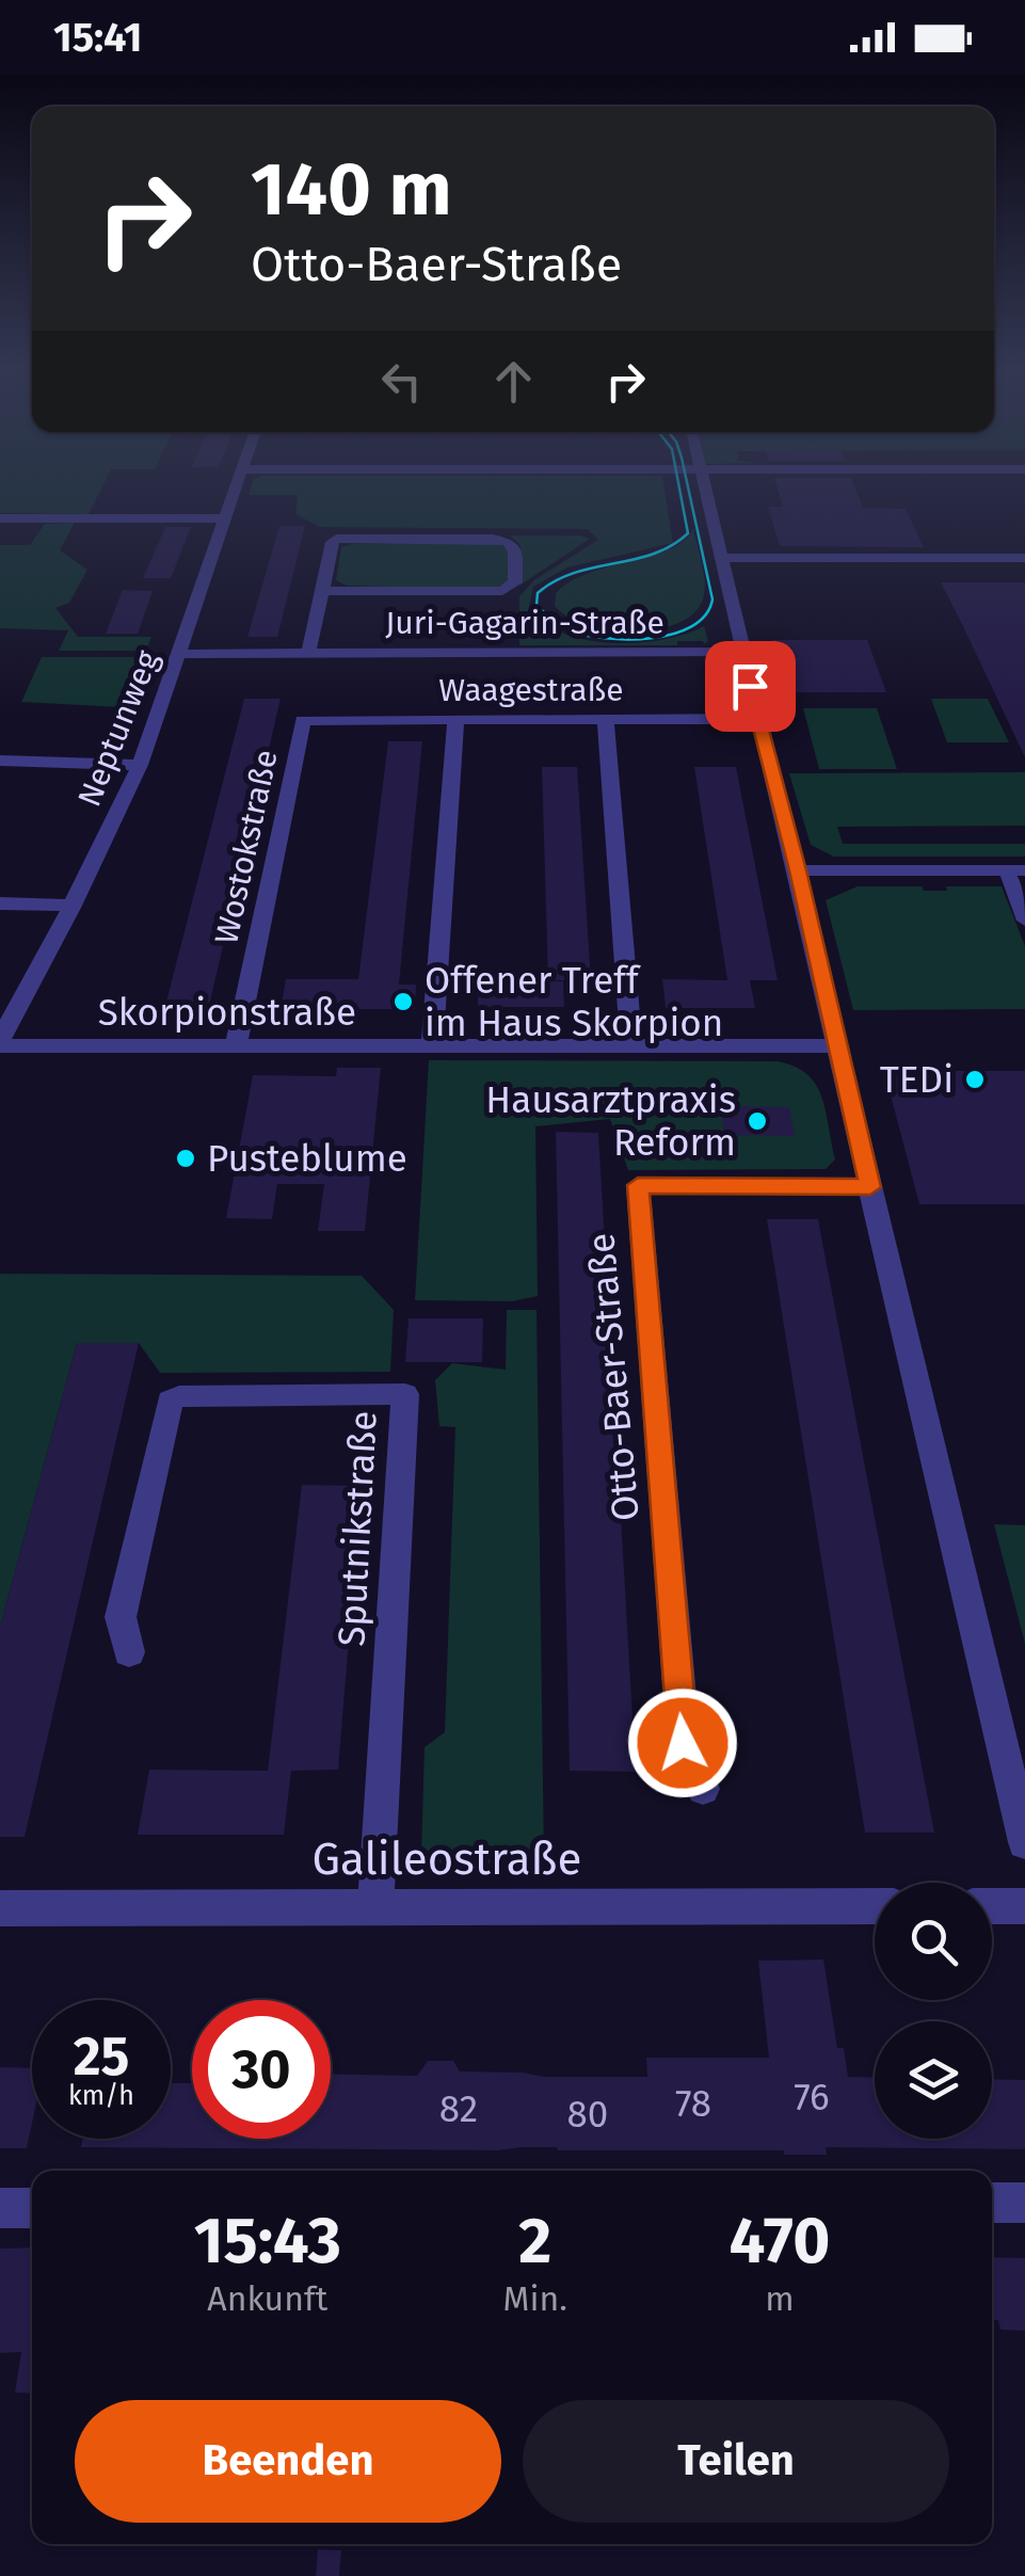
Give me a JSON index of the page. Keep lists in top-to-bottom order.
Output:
{
  "streets": {
    "street": [
      "Juri-Gagarin-Straße",
      "Waagestraße",
      "Neptunweg",
      "Wostokstraße",
      "Skorpionstraße",
      "Otto-Baer-Straße",
      "Sputnikstraße",
      "Galileostraße"
    ]
  },
  "crossings": [
    ["Juri-Gagarin-Straße", "Neptunweg"],
    ["Waagestraße", "Wostokstraße"],
    ["Neptunweg", "Skorpionstraße"],
    ["Wostokstraße", "Skorpionstraße"],
    ["Sputnikstraße", "Galileostraße"]
  ],
  "places": [
    "Offener Treff im Haus Skorpion",
    "TEDi",
    "Hausarztpraxis Reform",
    "Pusteblume"
  ],
  "house_numbers": [
    "76",
    "78",
    "82",
    "80"
  ],
  "page": {
    "status": "15:41",
    "turn": ["140 m", "Otto-Baer-Straße"],
    "speed": "25 km/h",
    "limit": "30",
    "eta": [
      "15:43",
      "Ankunft",
      "2",
      "Min.",
      "470",
      "m"
    ],
    "buttons": ["Beenden", "Teilen"]
  }
}
